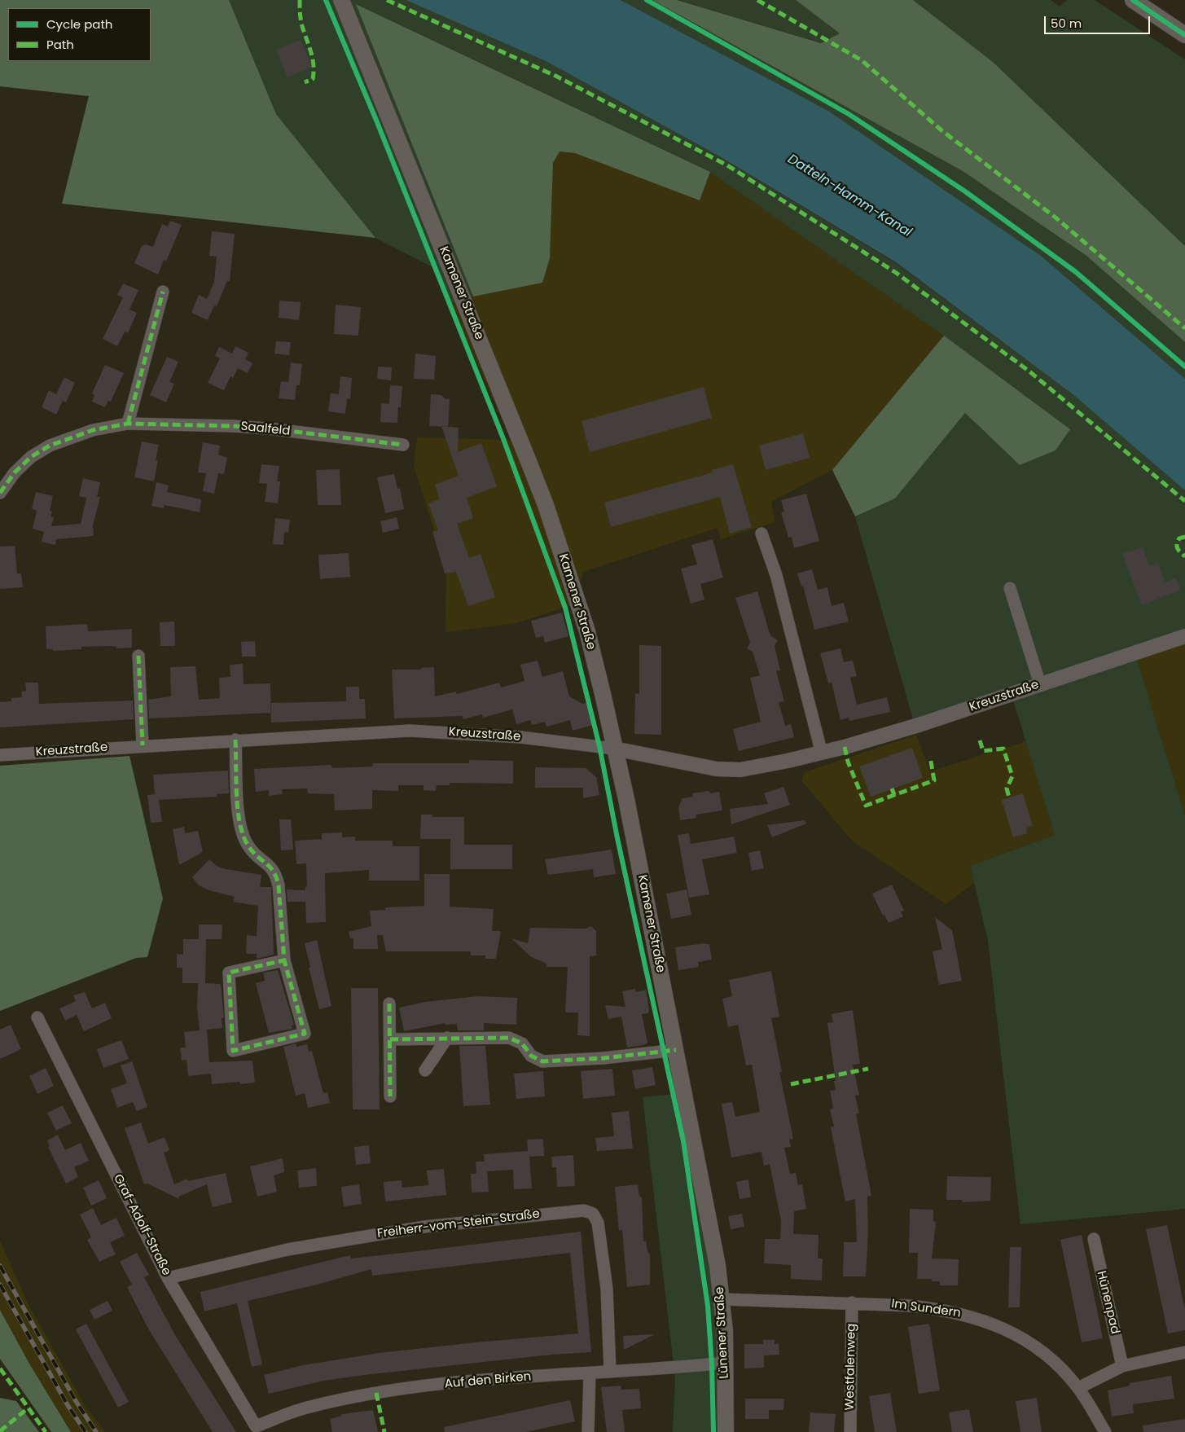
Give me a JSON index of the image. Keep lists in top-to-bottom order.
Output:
{
  "streets": {
    "main road": ["Kamener Straße", "Lünener Straße"],
    "street": [
      "Saalfeld",
      "Kreuzstraße",
      "Freiherr-vom-Stein-Straße",
      "Graf-Adolf-Straße",
      "Hünenpad",
      "Im Sundern",
      "Westfalenweg",
      "Auf den Birken"
    ]
  },
  "crossings": [
    ["Kamener Straße", "Kreuzstraße"],
    ["Kamener Straße", "Lünener Straße"],
    ["Freiherr-vom-Stein-Straße", "Graf-Adolf-Straße"],
    ["Freiherr-vom-Stein-Straße", "Auf den Birken"],
    ["Graf-Adolf-Straße", "Auf den Birken"],
    ["Im Sundern", "Lünener Straße"],
    ["Im Sundern", "Westfalenweg"],
    ["Lünener Straße", "Auf den Birken"]
  ],
  "water": ["Datteln-Hamm-Kanal"],
  "legend": ["Cycle path", "Path"],
  "scale_bar": "50 m"
}
